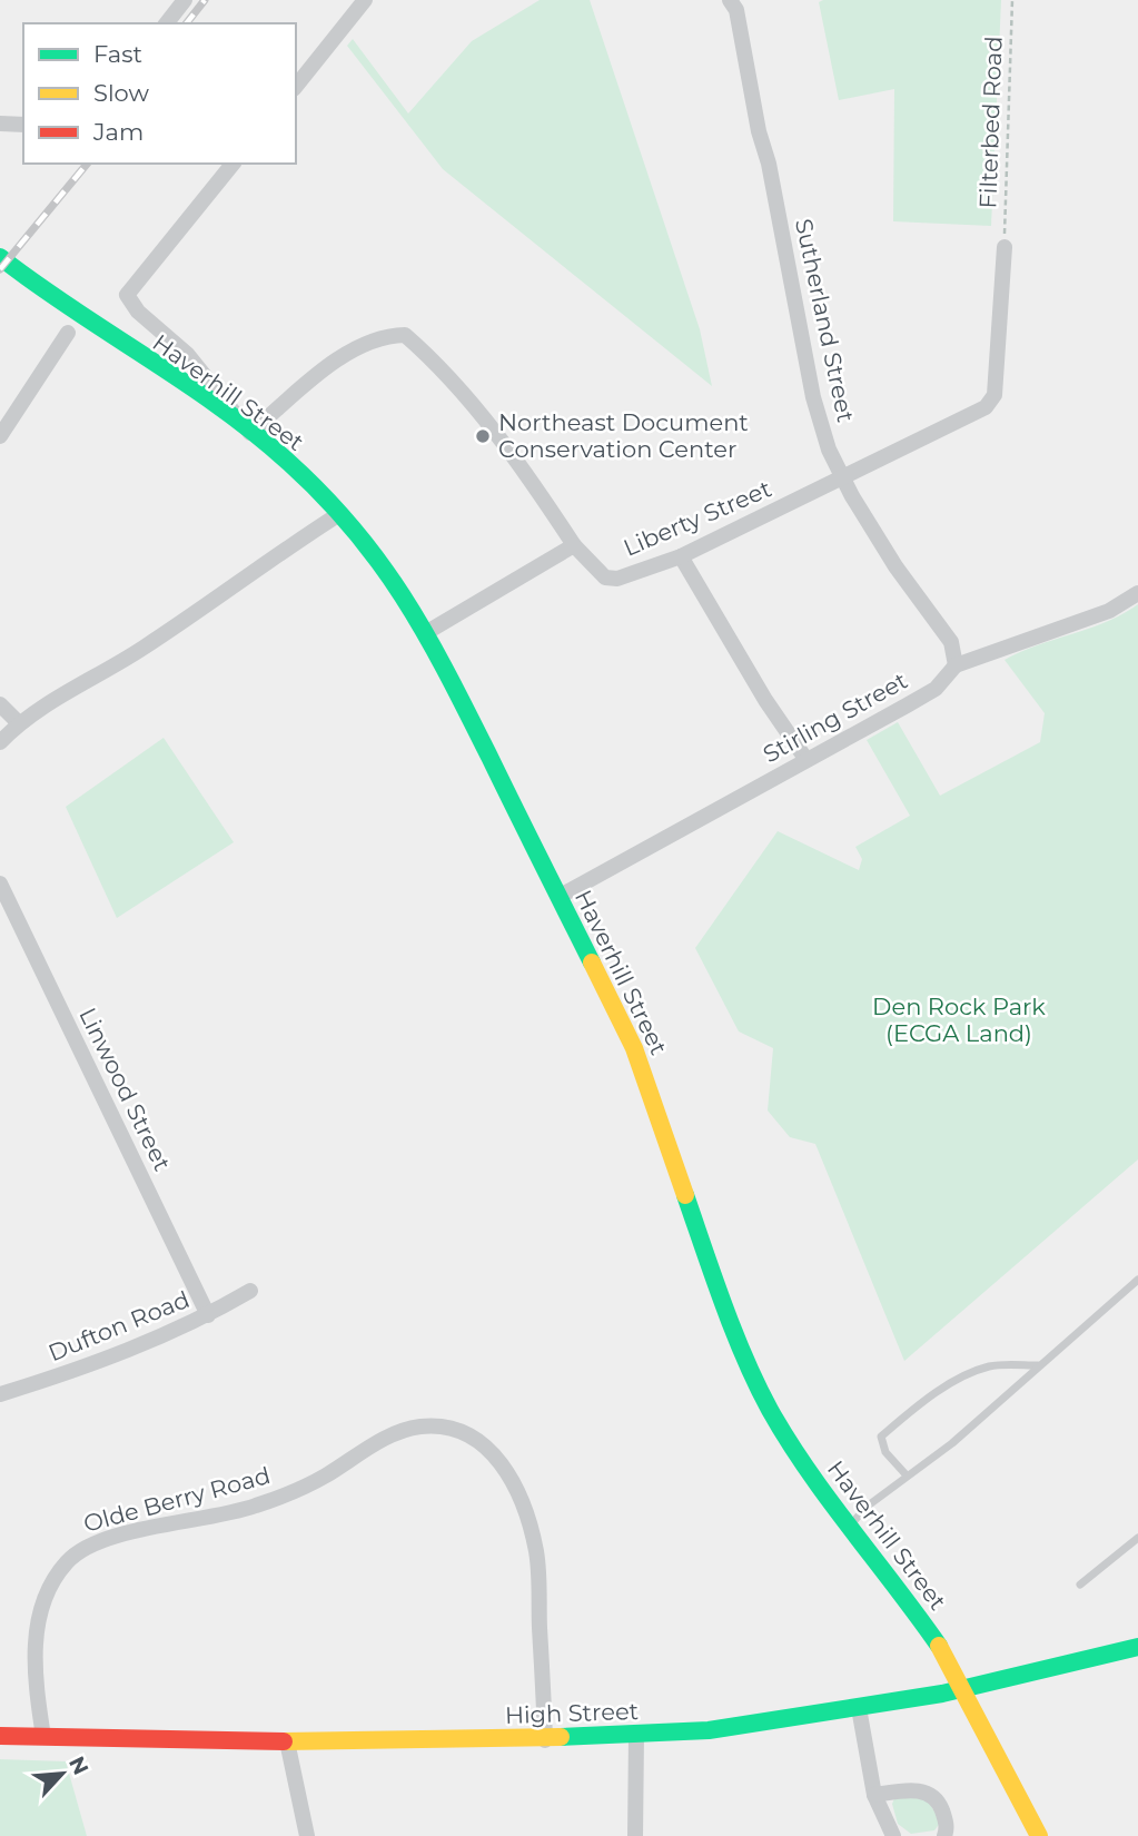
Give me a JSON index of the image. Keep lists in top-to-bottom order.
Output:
{
  "streets": {
    "main road": ["Haverhill Street", "High Street"],
    "street": [
      "Sutherland Street",
      "Liberty Street",
      "Stirling Street",
      "Linwood Street",
      "Dufton Road",
      "Olde Berry Road"
    ],
    "path": ["Filterbed Road"]
  },
  "crossings": [
    ["Filterbed Road", "Liberty Street"],
    ["Sutherland Street", "Liberty Street"],
    ["Sutherland Street", "Stirling Street"],
    ["Haverhill Street", "Stirling Street"],
    ["Haverhill Street", "High Street"],
    ["Linwood Street", "Dufton Road"],
    ["Olde Berry Road", "High Street"]
  ],
  "parks": ["Den Rock Park (ECGA Land)"],
  "places": ["Northeast Document Conservation Center"],
  "legend": ["Fast", "Slow", "Jam"],
  "north": "top right"
}
